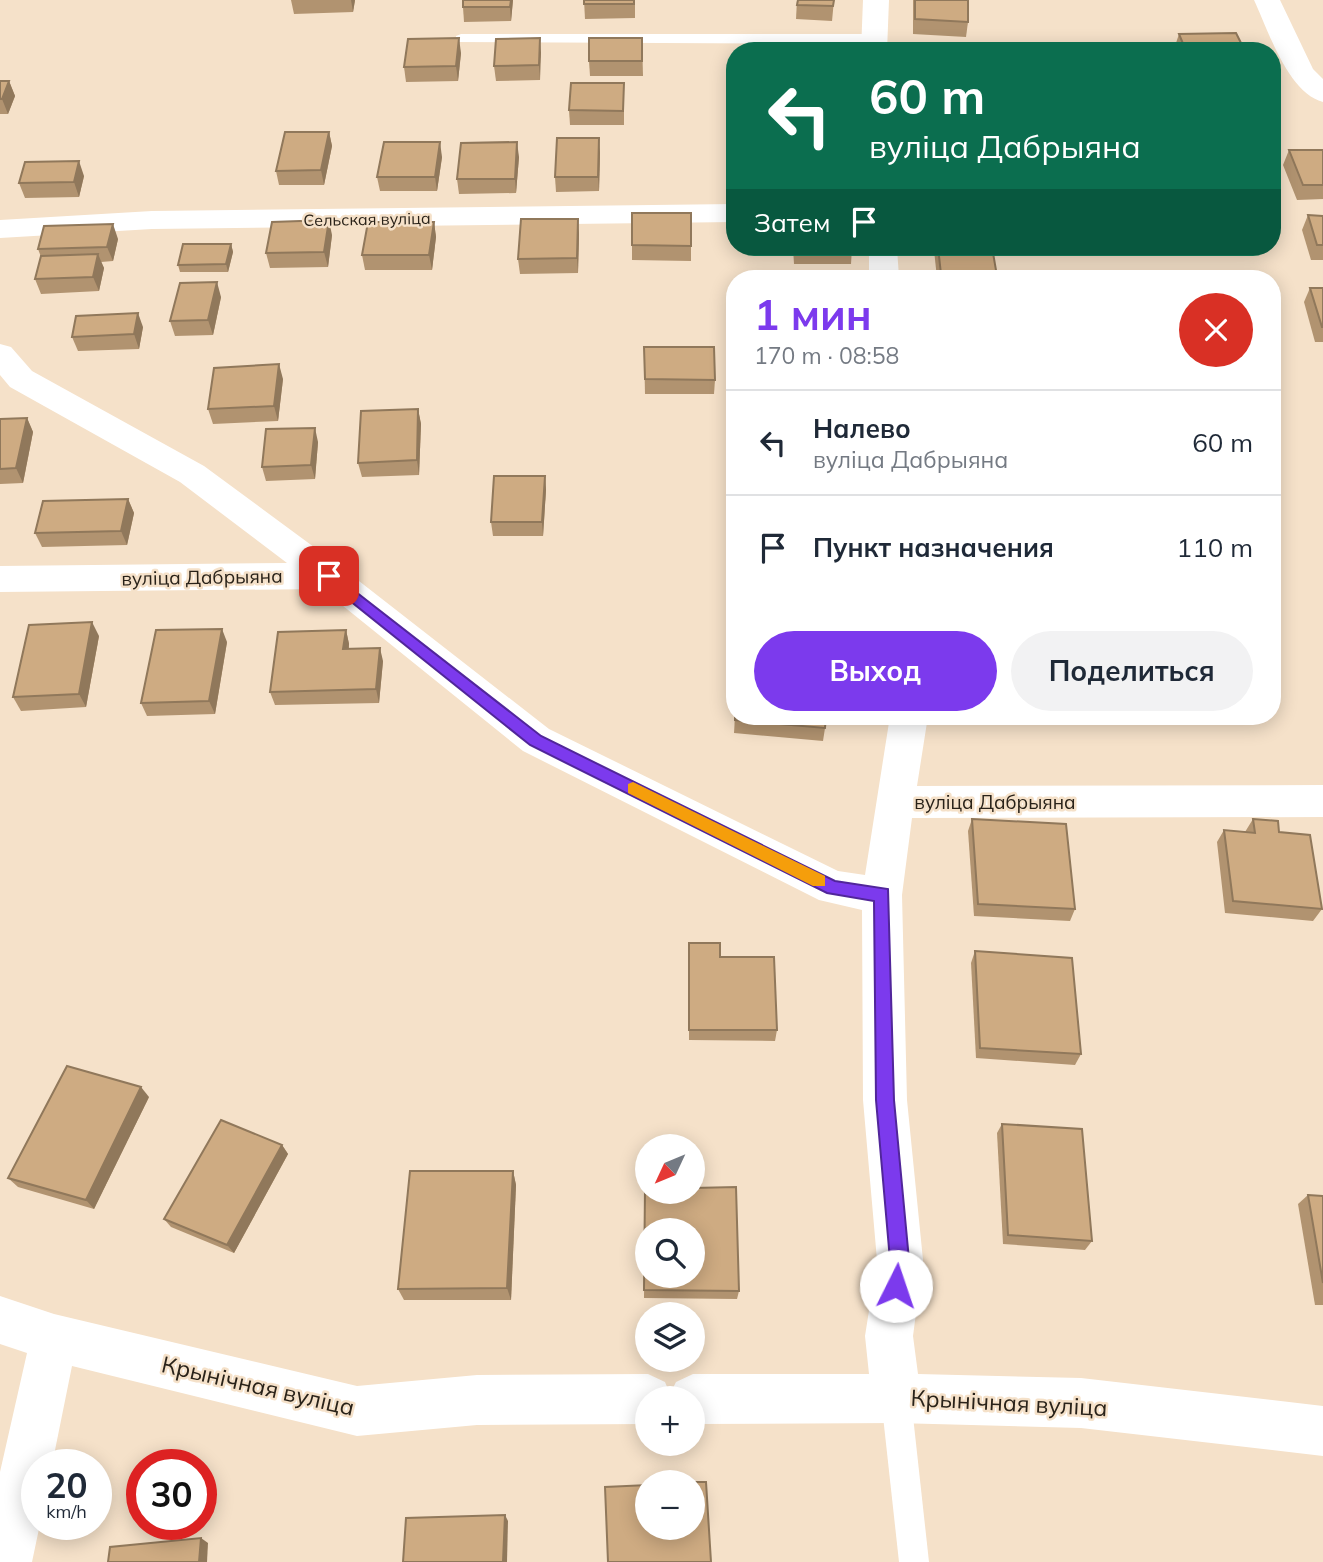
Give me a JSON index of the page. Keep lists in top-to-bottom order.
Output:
{
  "streets": {
    "street": ["Сельская вуліца", "вуліца Дабрыяна", "Крынічная вуліца"]
  },
  "crossings": [
    ["вуліца Дабрыяна", "Крынічная вуліца"]
  ],
  "north": "bottom left",
  "page": {
    "turn": ["60 m", "вуліца Дабрыяна"],
    "then": "Затем",
    "heading": ["1 мин", "170 m · 08:58"],
    "list": [
      {
        "name": "Налево",
        "note": "вуліца Дабрыяна",
        "value": "60 m"
      },
      {
        "name": "Пункт назначения",
        "value": "110 m"
      }
    ],
    "buttons": ["Выход", "Поделиться"],
    "map_buttons": ["+", "−"],
    "speed": "20 km/h",
    "limit": "30"
  }
}
